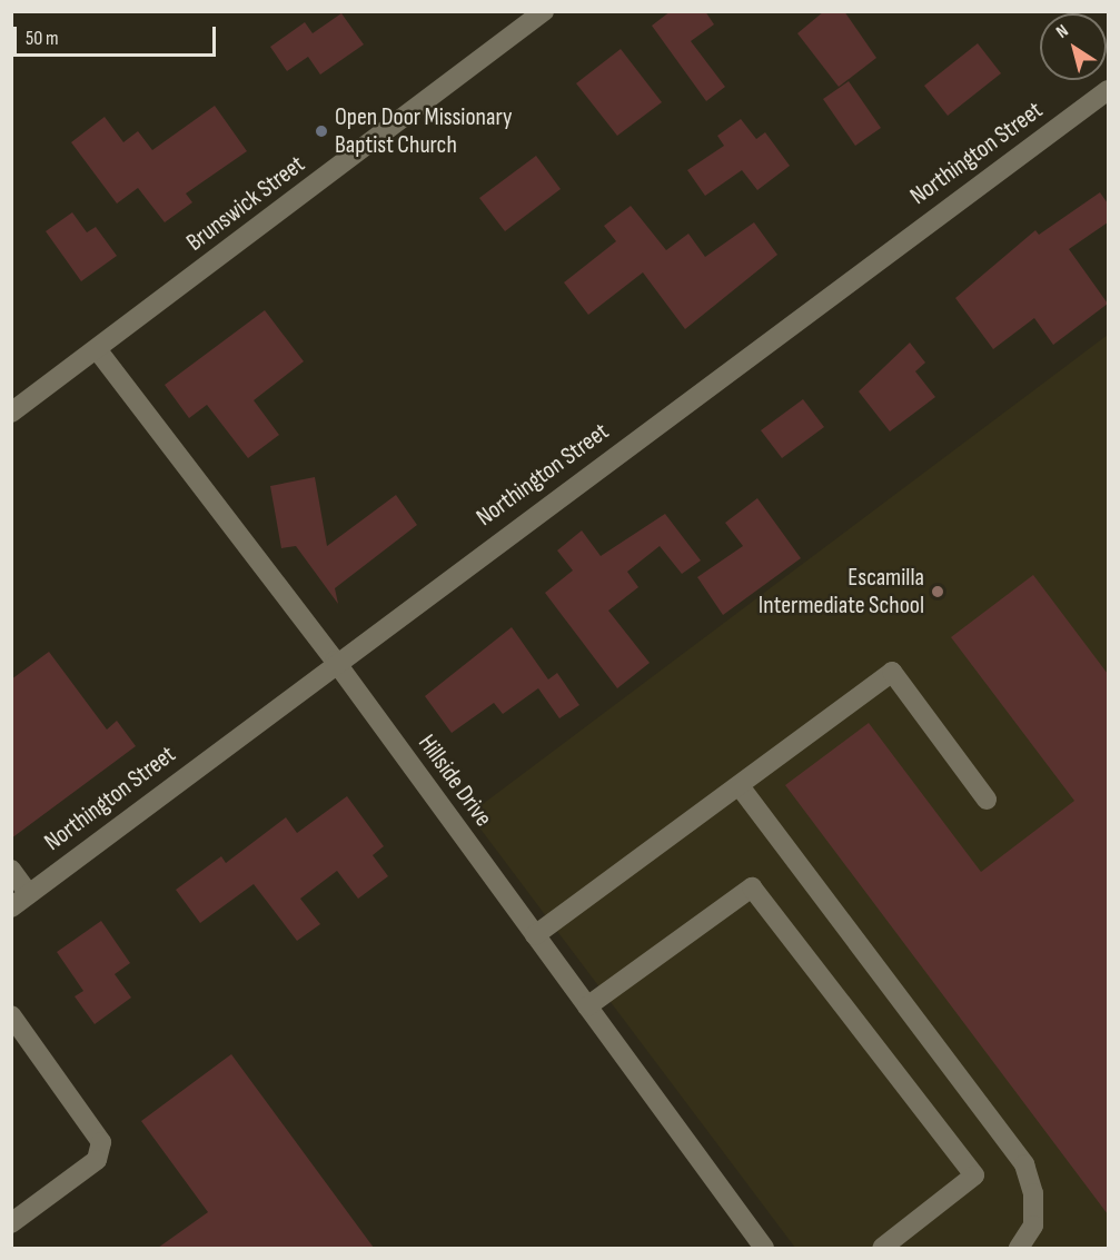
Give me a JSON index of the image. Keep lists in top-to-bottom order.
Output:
{
  "streets": {
    "street": ["Northington Street", "Brunswick Street", "Hillside Drive"]
  },
  "crossings": [
    ["Northington Street", "Hillside Drive"],
    ["Brunswick Street", "Hillside Drive"]
  ],
  "places": ["Open Door Missionary Baptist Church", "Escamilla Intermediate School"],
  "scale_bar": "50 m",
  "north": "top left"
}
